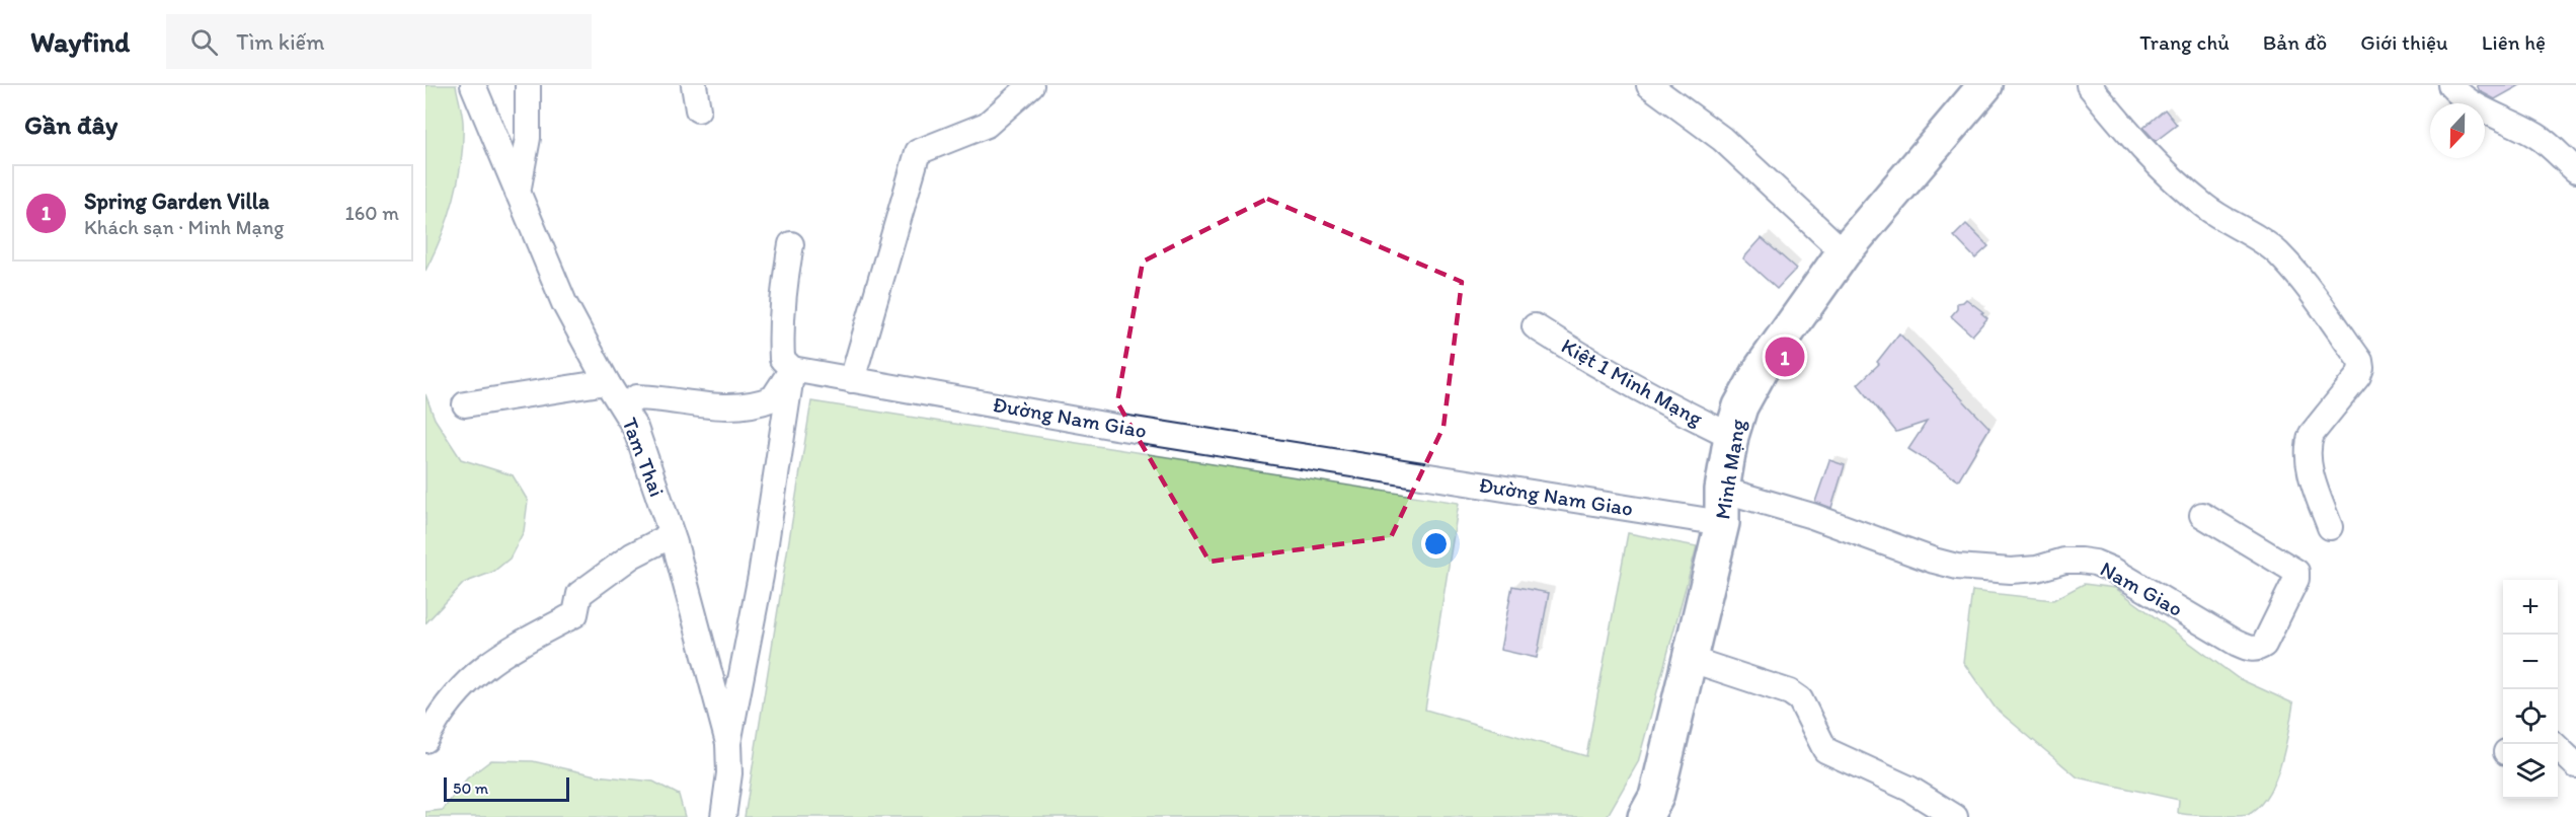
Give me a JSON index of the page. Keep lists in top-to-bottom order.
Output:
{
  "streets": {
    "highway": ["Minh Mạng"],
    "street": [
      "Kiệt 1 Minh Mạng",
      "Đường Nam Giao",
      "Tam Thai",
      "Nam Giao"
    ]
  },
  "crossings": [
    ["Kiệt 1 Minh Mạng", "Minh Mạng"],
    ["Đường Nam Giao", "Minh Mạng"],
    ["Minh Mạng", "Nam Giao"]
  ],
  "scale_bar": "50 m",
  "north": "bottom",
  "page": {
    "header": "Wayfind",
    "search": "Tìm kiếm",
    "nav": [
      "Trang chủ",
      "Bản đồ",
      "Giới thiệu",
      "Liên hệ"
    ],
    "heading": "Gần đây",
    "list": [
      {
        "mark": "1",
        "name": "Spring Garden Villa",
        "note": "Khách sạn · Minh Mạng",
        "value": "160 m"
      }
    ],
    "pins": "1",
    "map_buttons": ["+", "−"],
    "scale": "50 m"
  }
}
